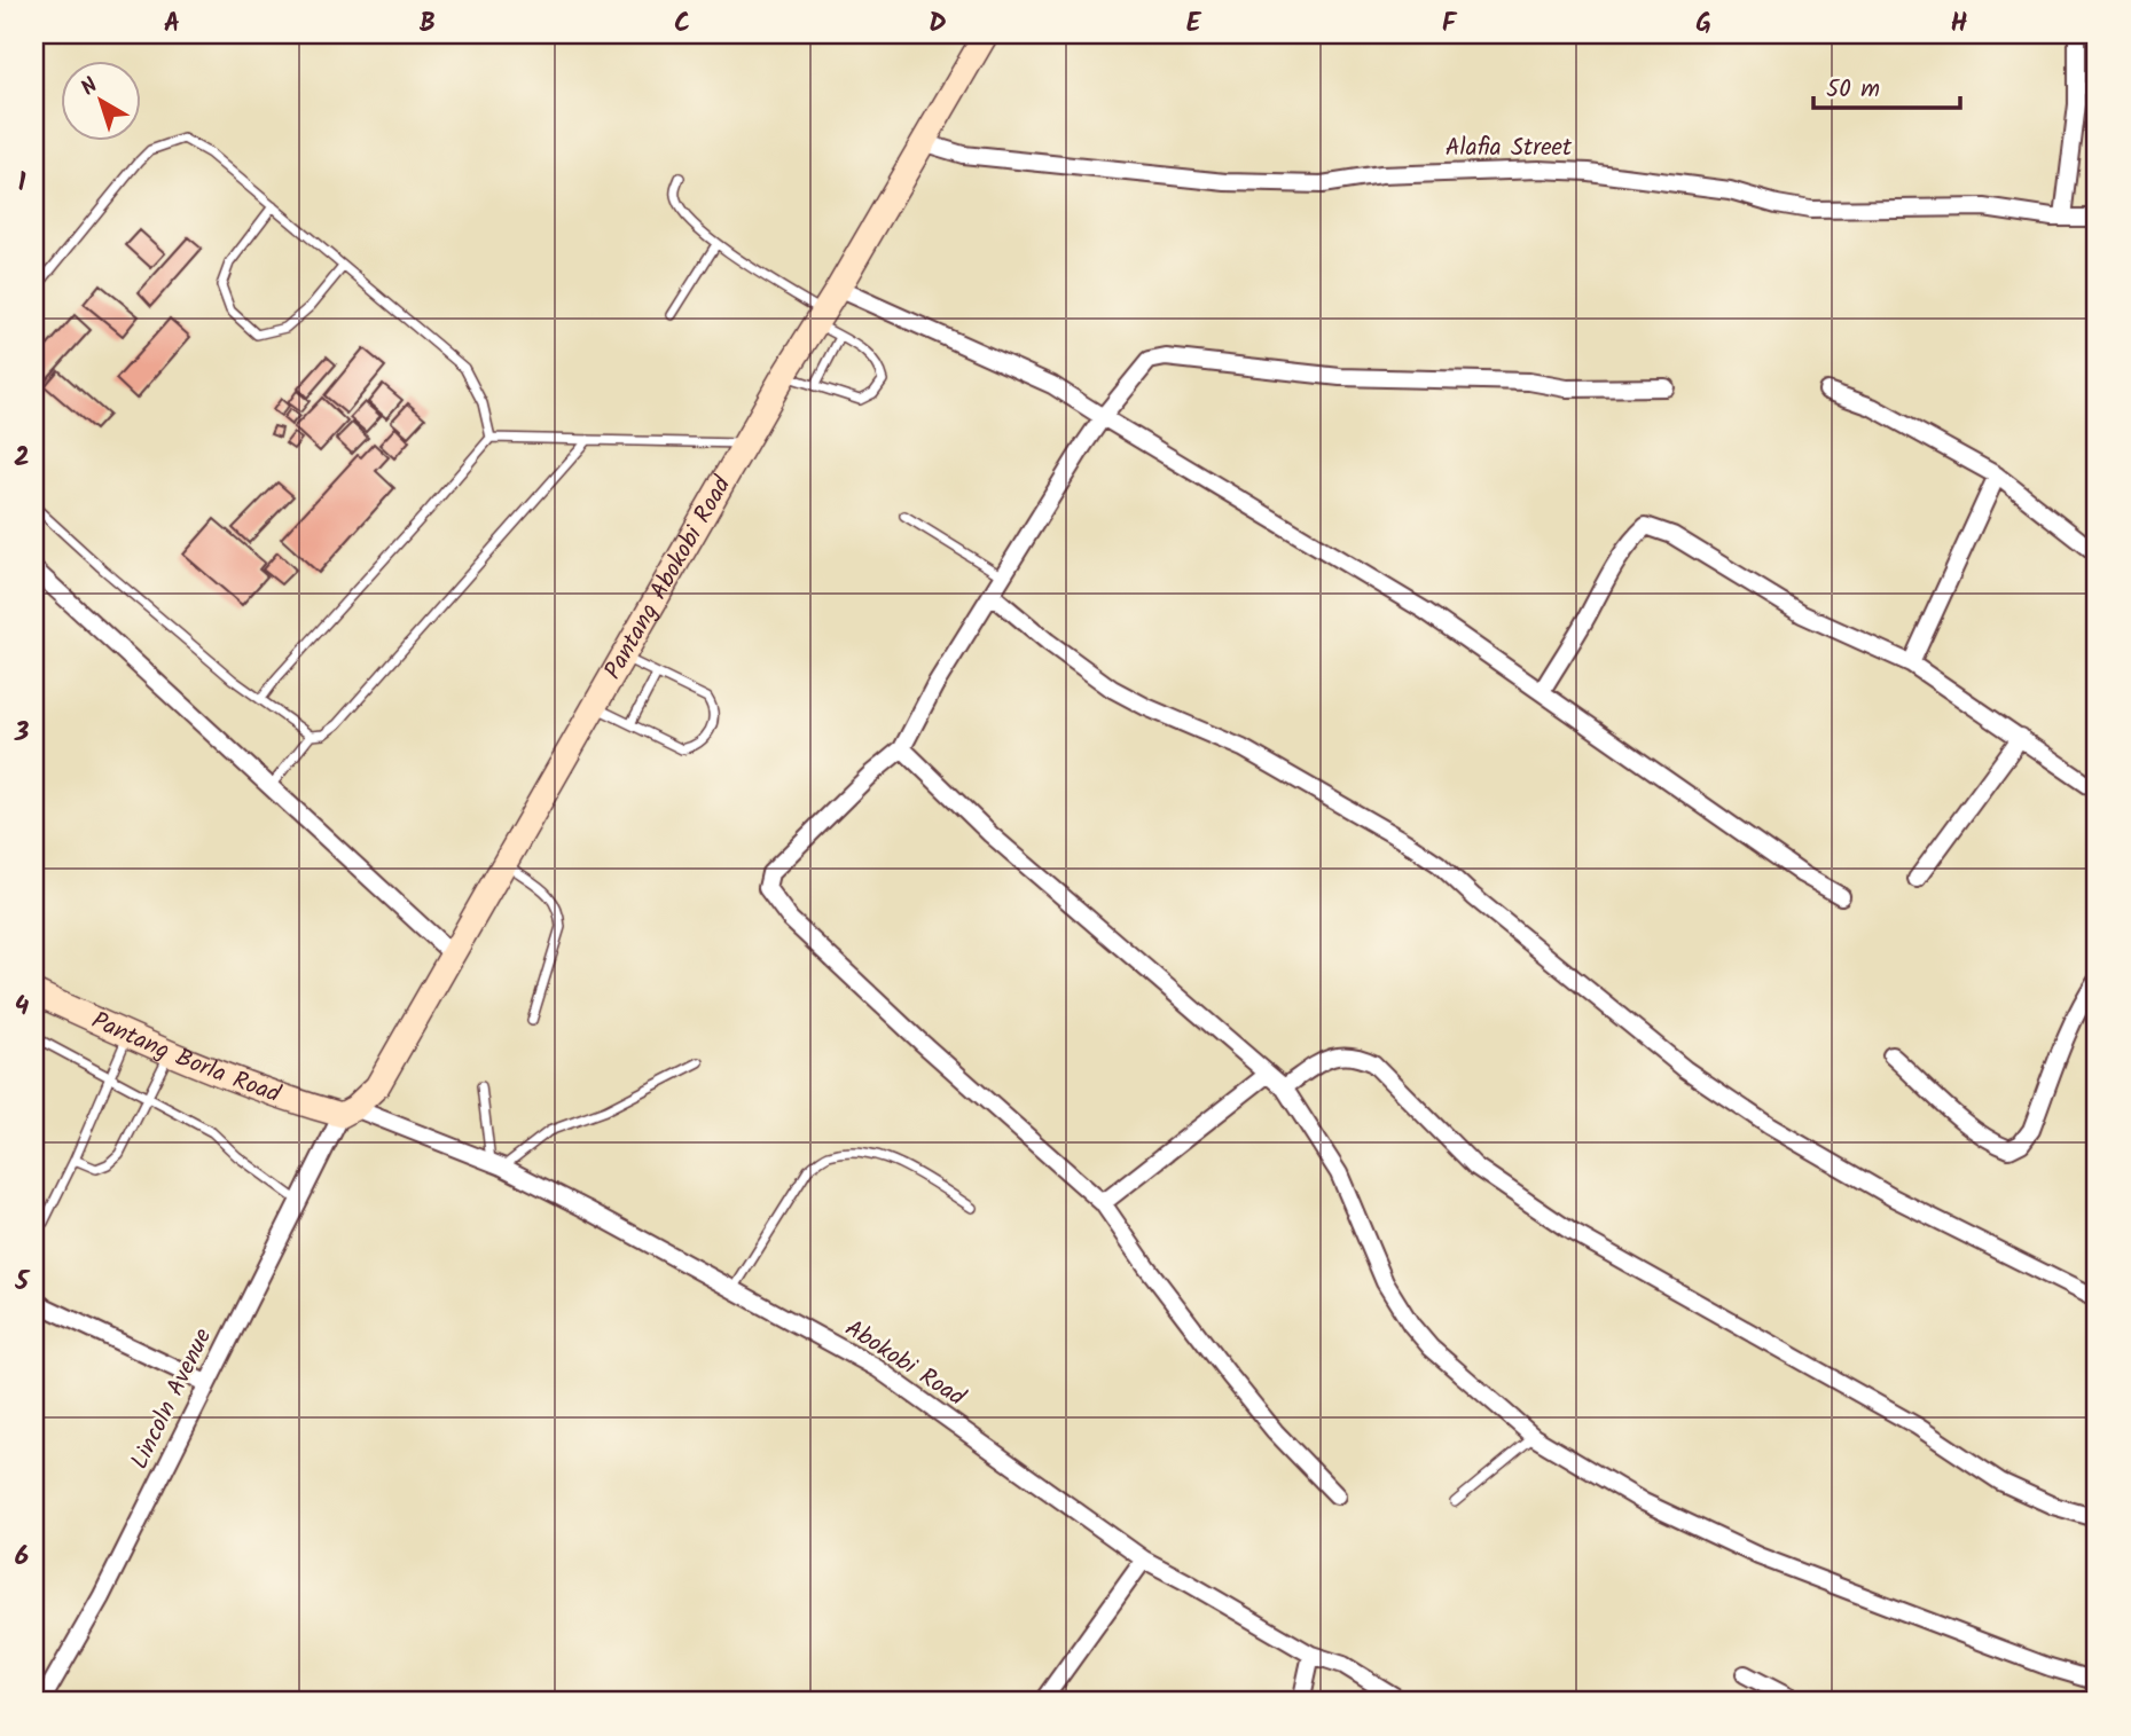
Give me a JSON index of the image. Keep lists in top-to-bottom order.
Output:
{
  "streets": {
    "street": [
      "Alafia Street",
      "Pantang Abokobi Road",
      "Pantang Borla Road",
      "Abokobi Road",
      "Lincoln Avenue"
    ]
  },
  "crossings": [
    ["Alafia Street", "Pantang Abokobi Road"],
    ["Pantang Abokobi Road", "Pantang Borla Road"],
    ["Pantang Abokobi Road", "Abokobi Road"],
    ["Pantang Abokobi Road", "Lincoln Avenue"],
    ["Pantang Borla Road", "Abokobi Road"],
    ["Pantang Borla Road", "Lincoln Avenue"],
    ["Abokobi Road", "Lincoln Avenue"]
  ],
  "scale_bar": "50 m",
  "north": "top left",
  "grid": {
    "columns": [
      "A",
      "B",
      "C",
      "D",
      "E",
      "F",
      "G",
      "H"
    ],
    "rows": [
      "1",
      "2",
      "3",
      "4",
      "5",
      "6"
    ]
  }
}
